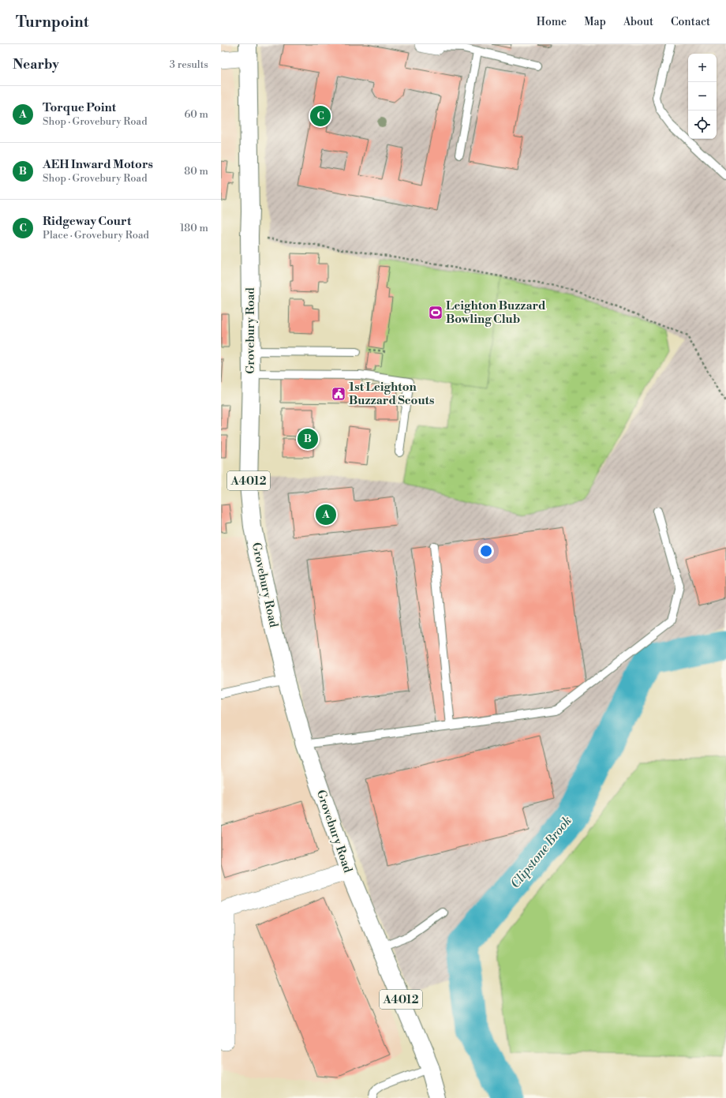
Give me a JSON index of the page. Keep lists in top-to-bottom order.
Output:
{
  "streets": {
    "main road": ["Grovebury Road", "A4012"]
  },
  "water": ["Clipstone Brook"],
  "places": {
    "sports": ["Leighton Buzzard Bowling Club"],
    "public building": ["1st Leighton Buzzard Scouts"]
  },
  "page": {
    "header": "Turnpoint",
    "nav": [
      "Home",
      "Map",
      "About",
      "Contact"
    ],
    "heading": ["Nearby", "3 results"],
    "map_buttons": ["+", "−"],
    "list": [
      {
        "mark": "A",
        "name": "Torque Point",
        "note": "Shop · Grovebury Road",
        "value": "60 m"
      },
      {
        "mark": "B",
        "name": "AEH Inward Motors",
        "note": "Shop · Grovebury Road",
        "value": "80 m"
      },
      {
        "mark": "C",
        "name": "Ridgeway Court",
        "note": "Place · Grovebury Road",
        "value": "180 m"
      }
    ],
    "pins": ["C", "B", "A"]
  }
}
